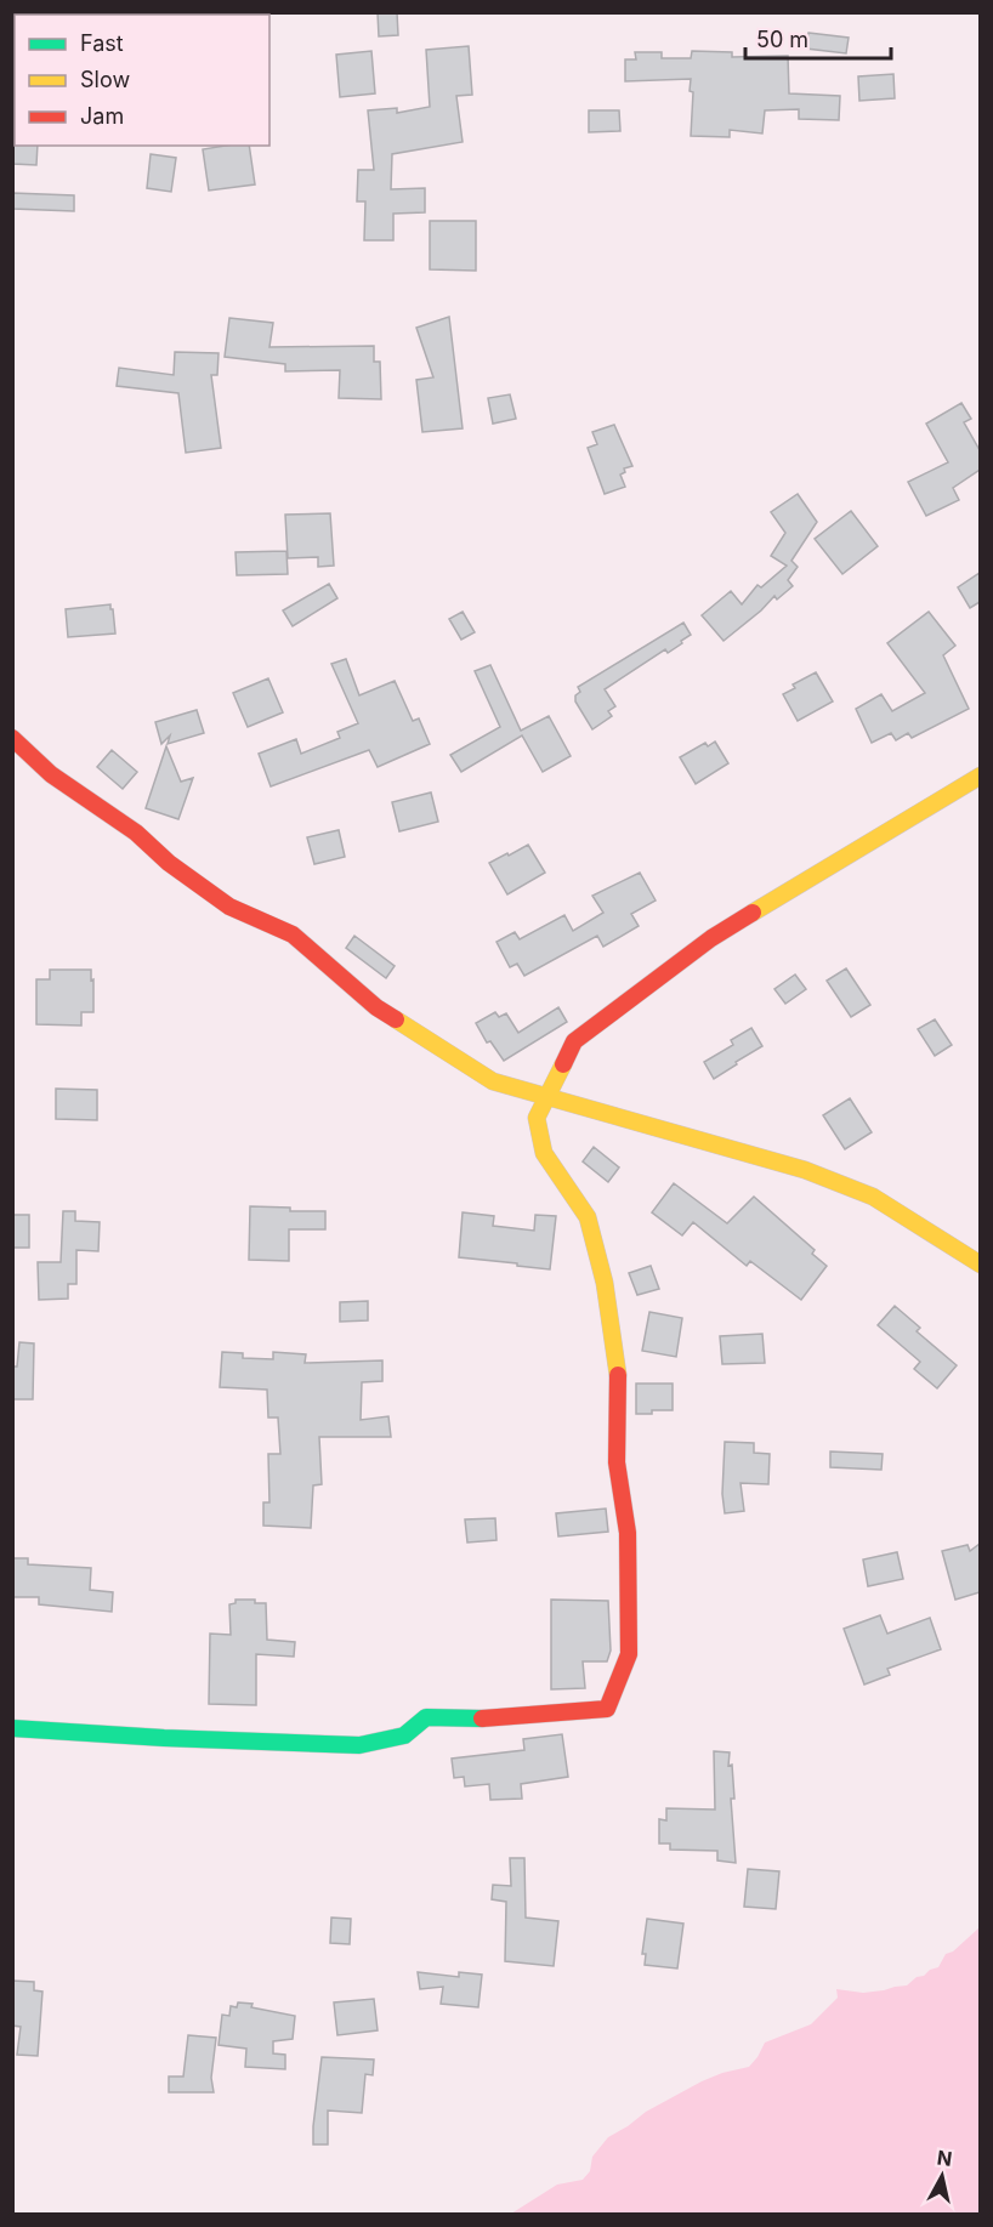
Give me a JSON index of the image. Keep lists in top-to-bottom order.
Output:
{
  "legend": ["Fast", "Slow", "Jam"],
  "scale_bar": "50 m",
  "north": "top"
}
